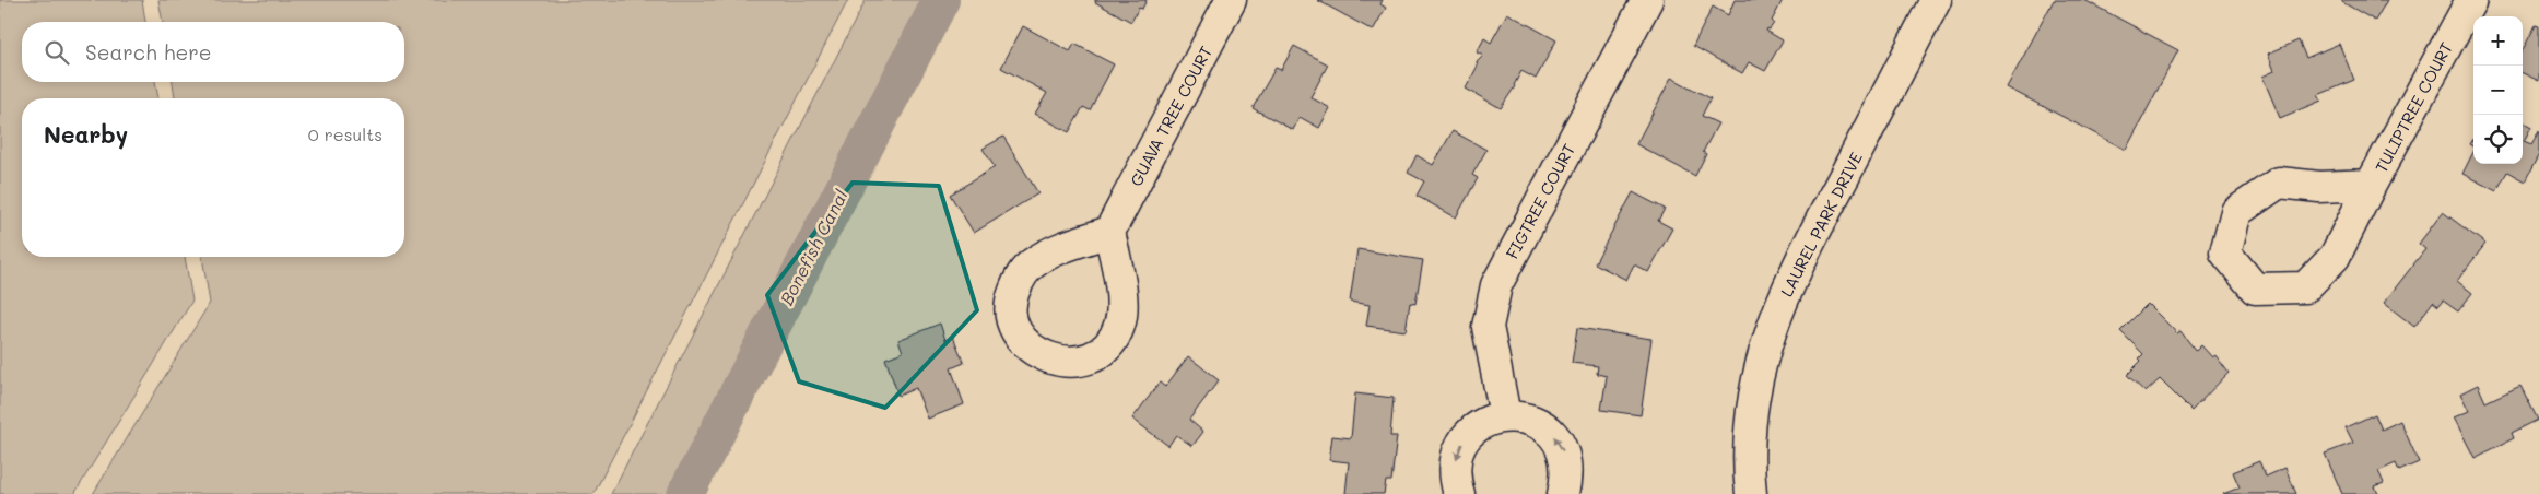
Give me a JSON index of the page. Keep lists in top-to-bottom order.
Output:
{
  "streets": {
    "street": [
      "TULIPTREE COURT",
      "GUAVA TREE COURT",
      "FIGTREE COURT",
      "LAUREL PARK DRIVE"
    ]
  },
  "water": ["Bonefish Canal"],
  "page": {
    "map_buttons": ["+", "−"],
    "search": "Search here",
    "heading": ["Nearby", "0 results"]
  }
}
